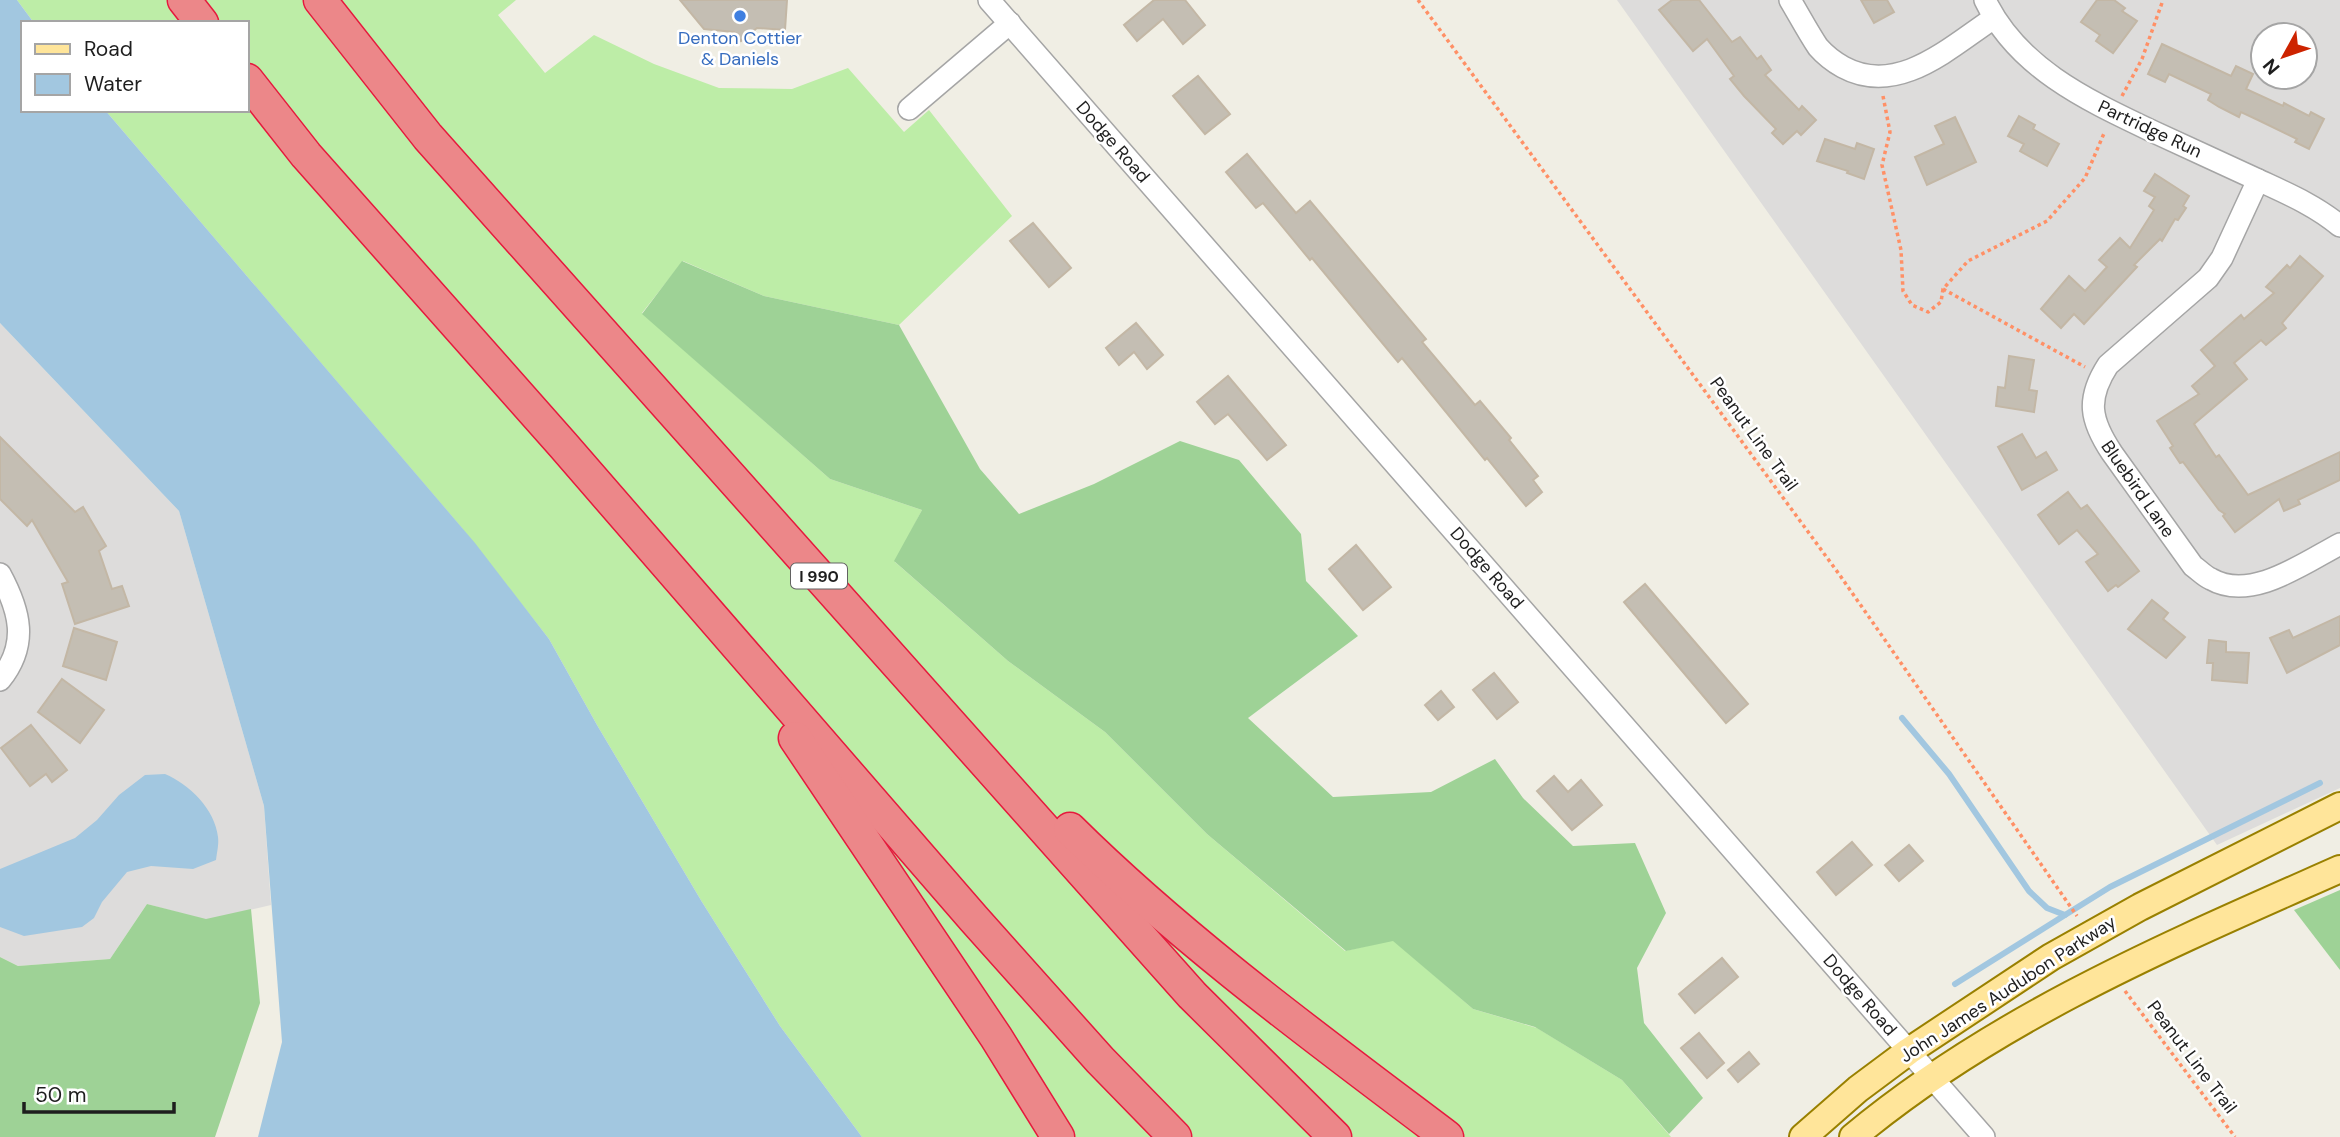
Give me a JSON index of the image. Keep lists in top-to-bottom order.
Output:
{
  "streets": {
    "highway": ["I 990"],
    "main road": ["John James Audubon Parkway"],
    "street": ["Partridge Run", "Dodge Road", "Bluebird Lane"],
    "path": ["Peanut Line Trail"]
  },
  "crossings": [
    ["Partridge Run", "Bluebird Lane"],
    ["Dodge Road", "John James Audubon Parkway"]
  ],
  "places": ["Denton Cottier & Daniels"],
  "legend": ["Road", "Water"],
  "scale_bar": "50 m",
  "north": "bottom left"
}
